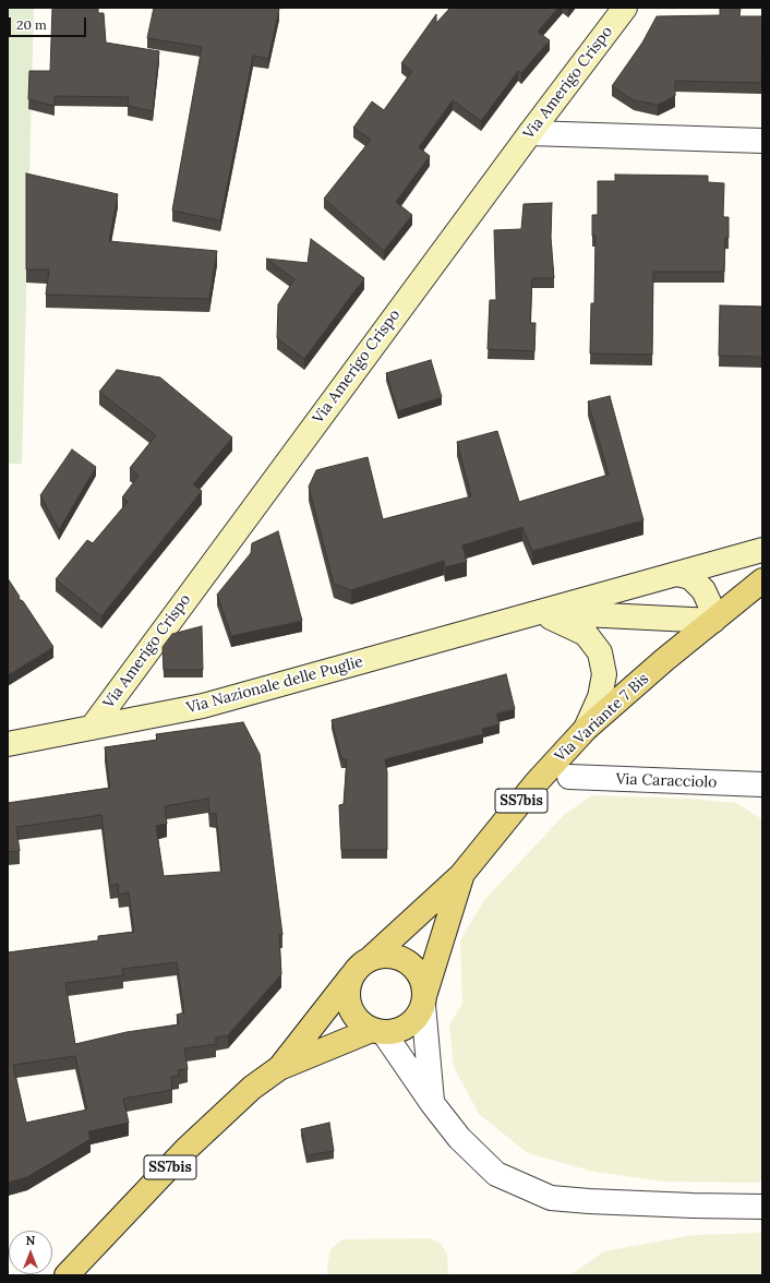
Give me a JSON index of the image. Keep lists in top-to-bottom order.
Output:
{
  "streets": {
    "main road": [
      "Via Amerigo Crispo",
      "Via Nazionale delle Puglie",
      "Via Variante 7 Bis",
      "SS7bis"
    ],
    "street": ["Via Caracciolo"]
  },
  "crossings": [
    ["Via Amerigo Crispo", "Via Nazionale delle Puglie"],
    ["Via Nazionale delle Puglie", "Via Variante 7 Bis"],
    ["Via Variante 7 Bis", "SS7bis"]
  ],
  "scale_bar": "20 m",
  "north": "top"
}
